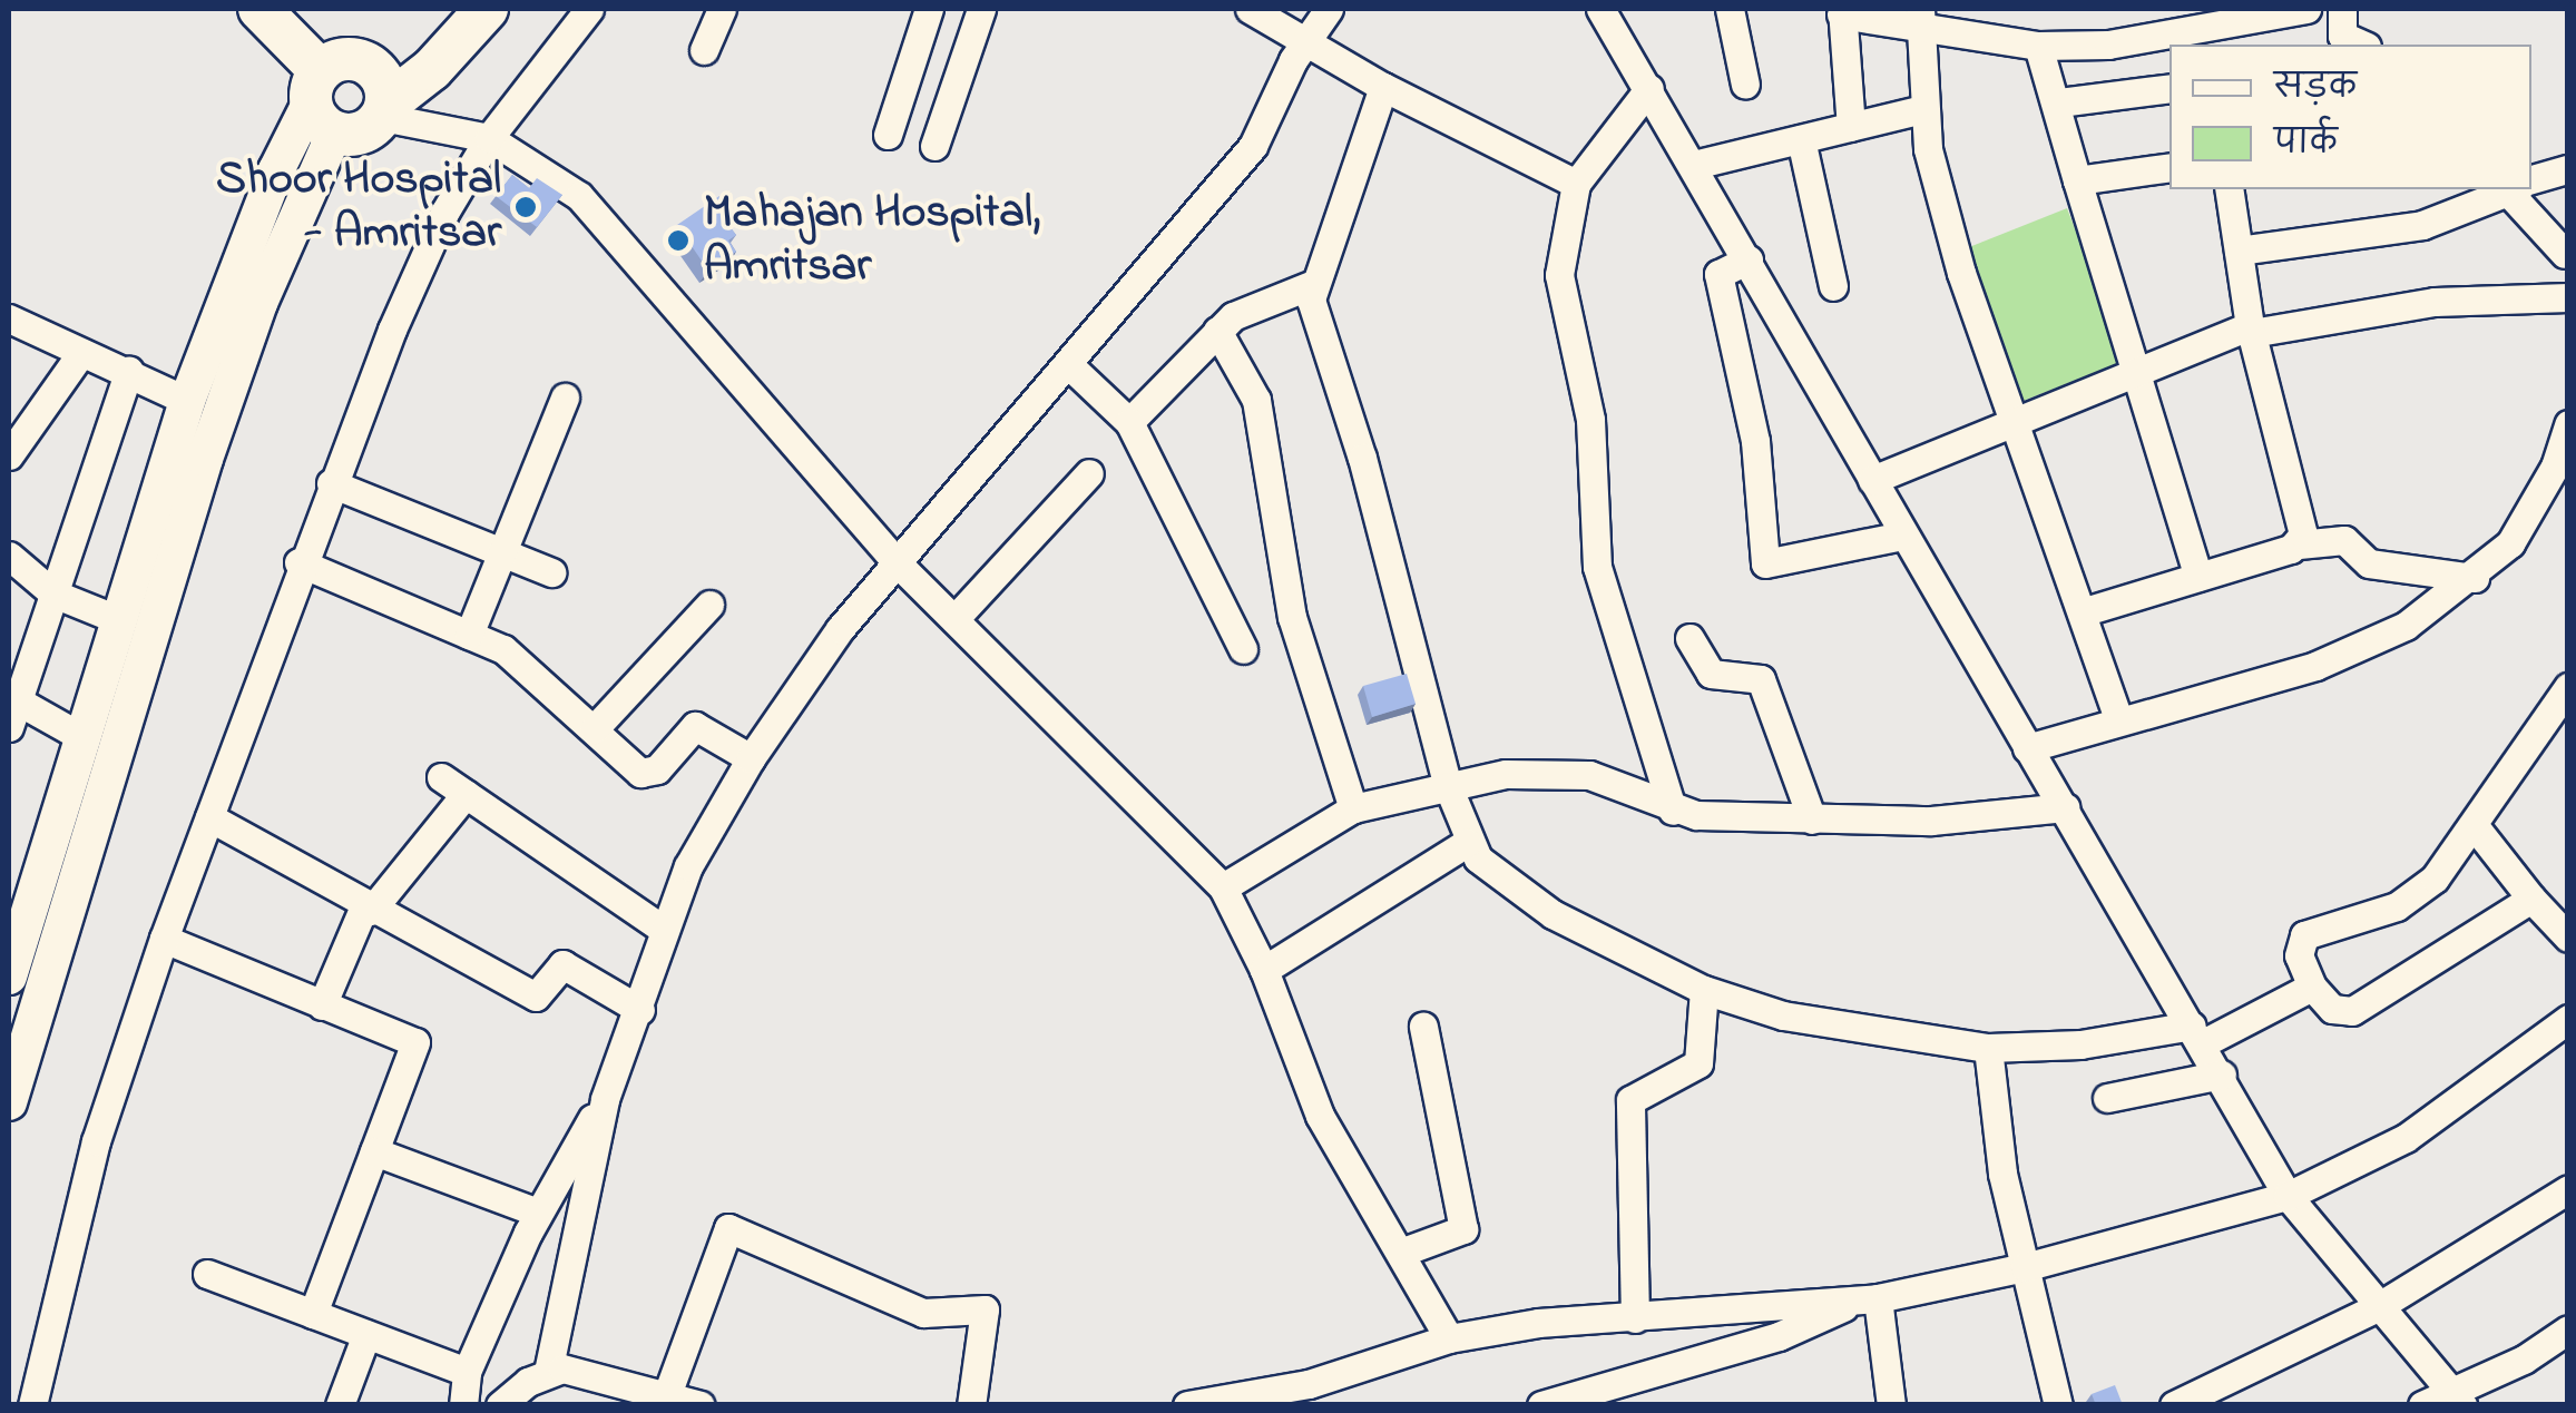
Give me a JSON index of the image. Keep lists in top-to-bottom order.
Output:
{
  "places": ["Shoor Hospital - Amritsar", "Mahajan Hospital, Amritsar"],
  "legend": ["सड़क", "पार्क"]
}
